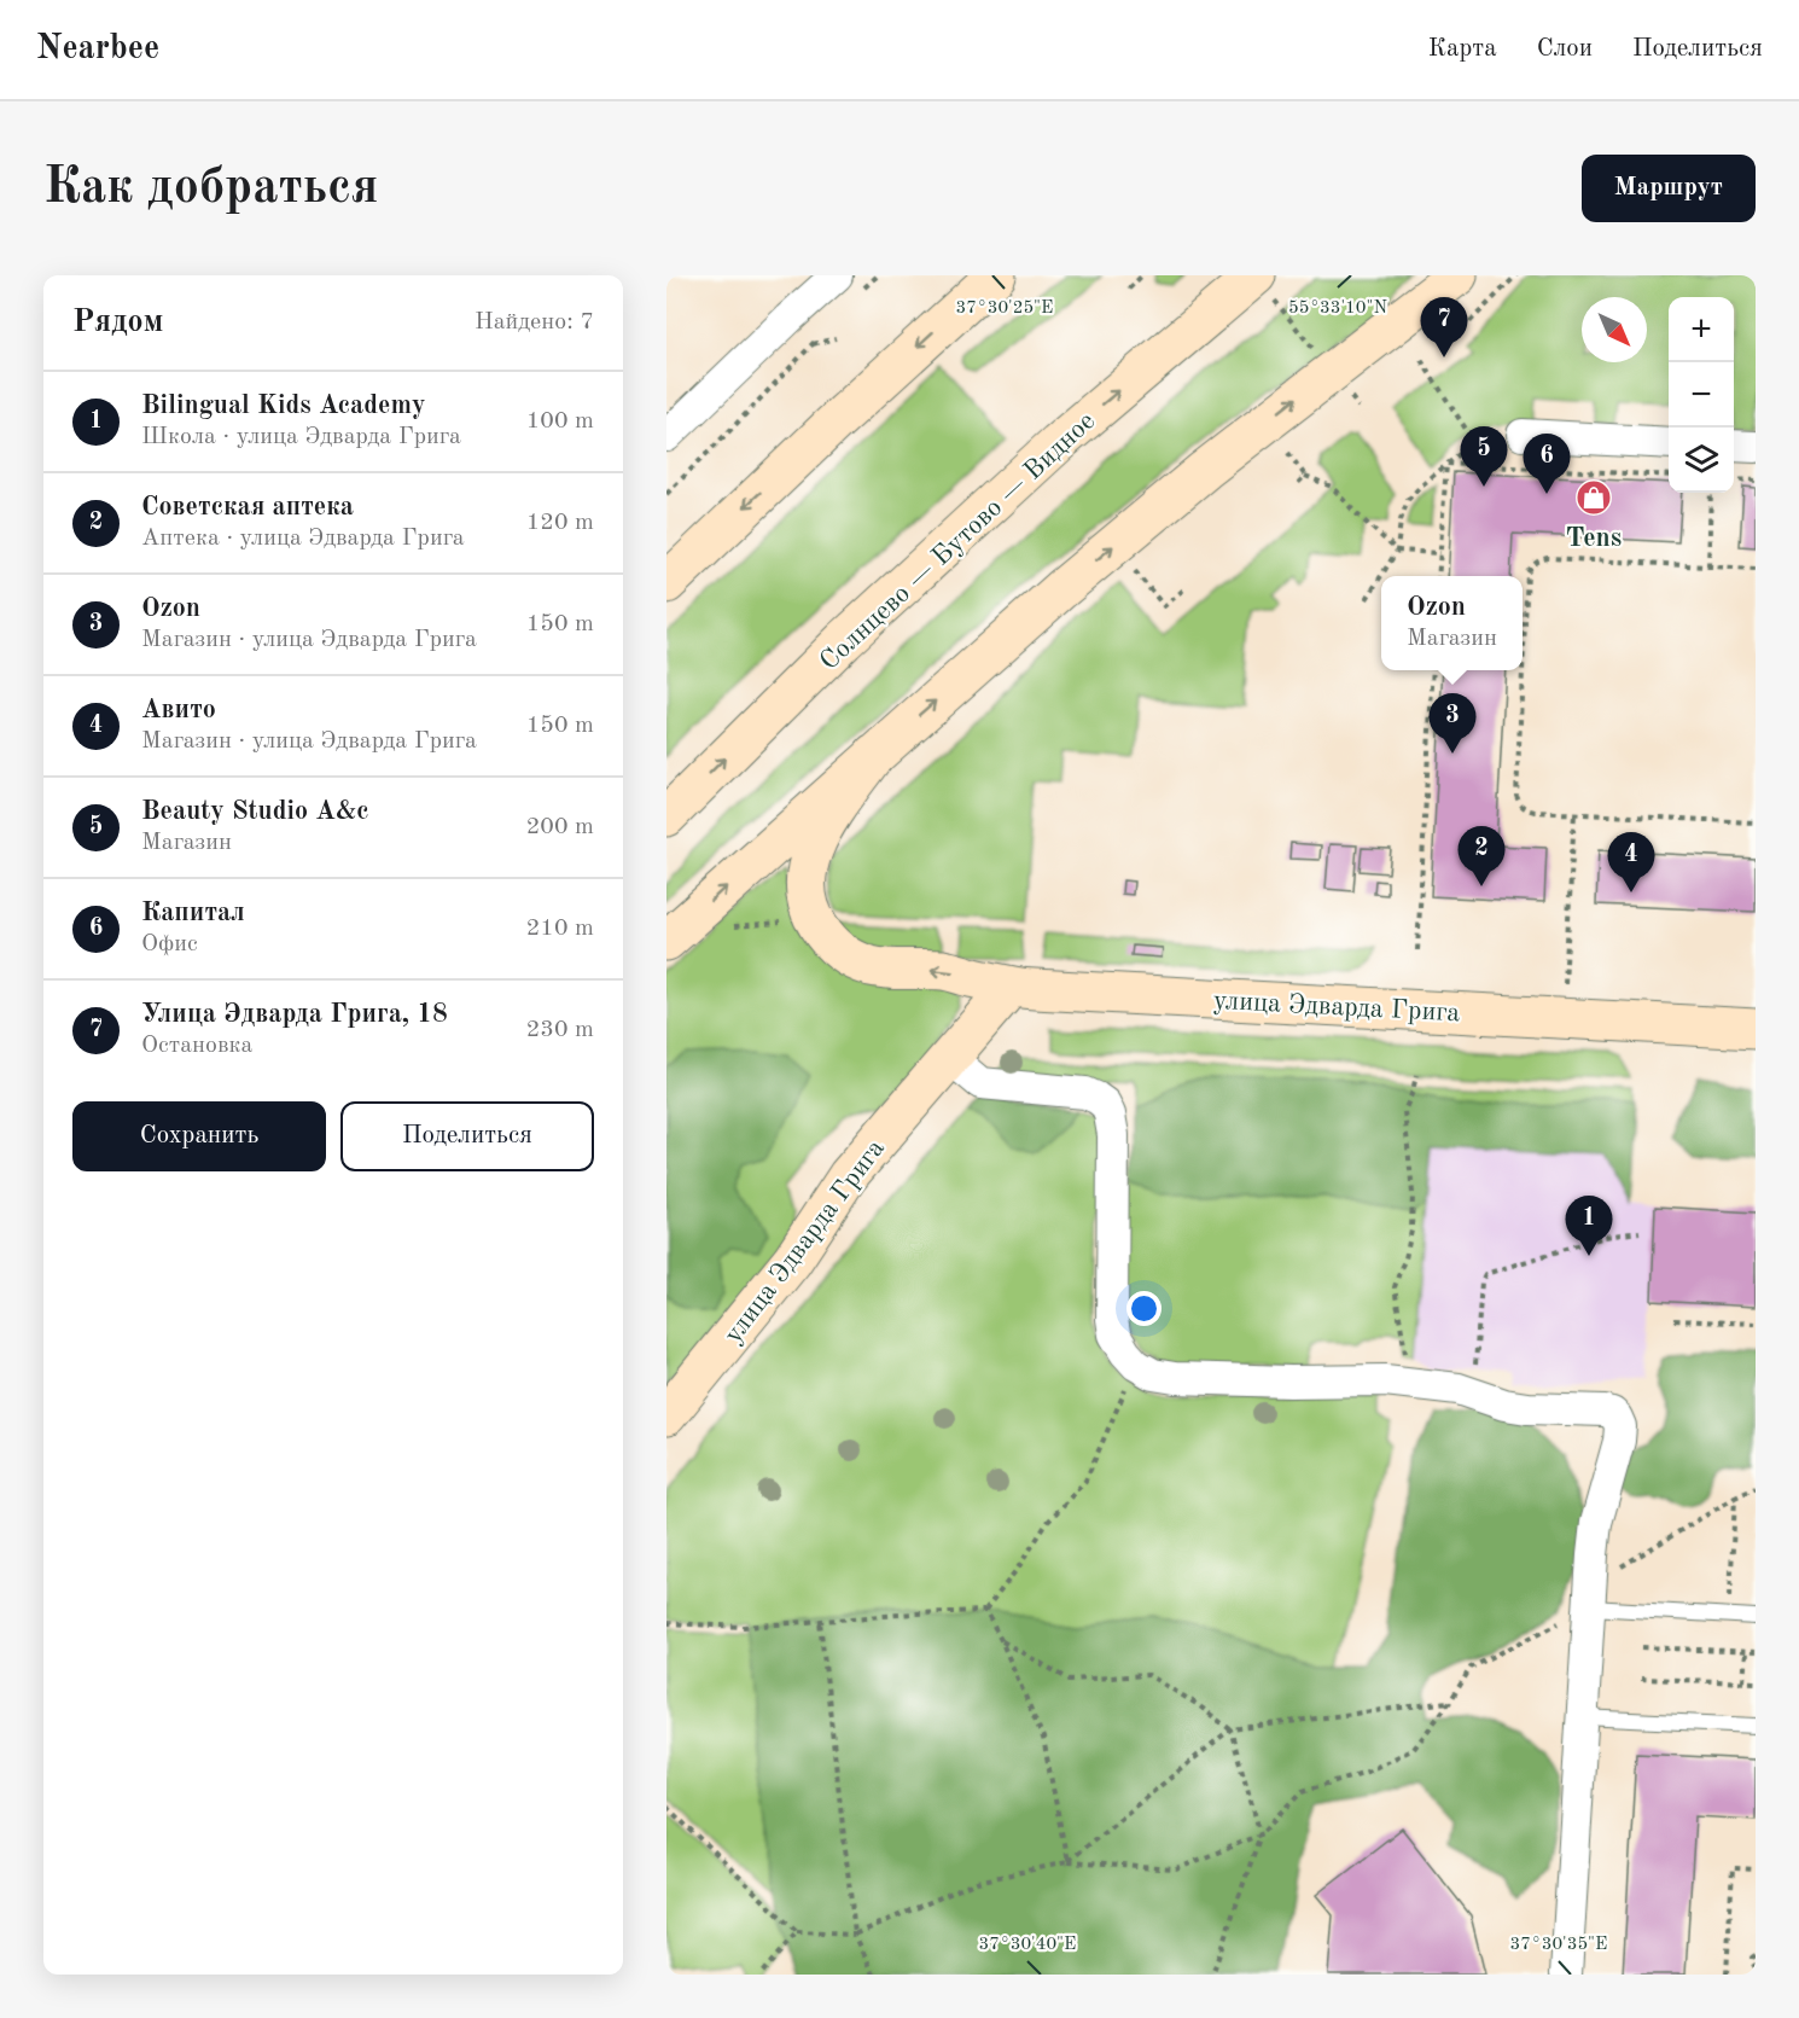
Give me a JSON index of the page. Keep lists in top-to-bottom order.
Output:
{
  "streets": {
    "main road": ["Солнцево — Бутово — Видное", "улица Эдварда Грига"]
  },
  "places": {
    "shop": ["Tens"]
  },
  "north": "bottom right",
  "page": {
    "header": "Nearbee",
    "nav": ["Карта", "Слои", "Поделиться"],
    "buttons": [
      "Маршрут",
      ["Сохранить", "Поделиться"]
    ],
    "title": "Как добраться",
    "heading": ["Рядом", "Найдено: 7"],
    "map_buttons": ["+", "−"],
    "pins": [
      "7",
      "5",
      "6",
      "3",
      "2",
      "4",
      "1"
    ],
    "list": [
      {
        "mark": "1",
        "name": "Bilingual Kids Academy",
        "note": "Школа · улица Эдварда Грига",
        "value": "100 m"
      },
      {
        "mark": "2",
        "name": "Советская аптека",
        "note": "Аптека · улица Эдварда Грига",
        "value": "120 m"
      },
      {
        "mark": "3",
        "name": "Ozon",
        "note": "Магазин · улица Эдварда Грига",
        "value": "150 m"
      },
      {
        "mark": "4",
        "name": "Авито",
        "note": "Магазин · улица Эдварда Грига",
        "value": "150 m"
      },
      {
        "mark": "5",
        "name": "Beauty Studio A&c",
        "note": "Магазин",
        "value": "200 m"
      },
      {
        "mark": "6",
        "name": "Капитал",
        "note": "Офис",
        "value": "210 m"
      },
      {
        "mark": "7",
        "name": "Улица Эдварда Грига, 18",
        "note": "Остановка",
        "value": "230 m"
      }
    ],
    "popup": ["Ozon", "Магазин"]
  },
  "coordinates": [
    "55°33'10\"N",
    "37°30'25\"E",
    "37°30'40\"E",
    "37°30'35\"E"
  ]
}
